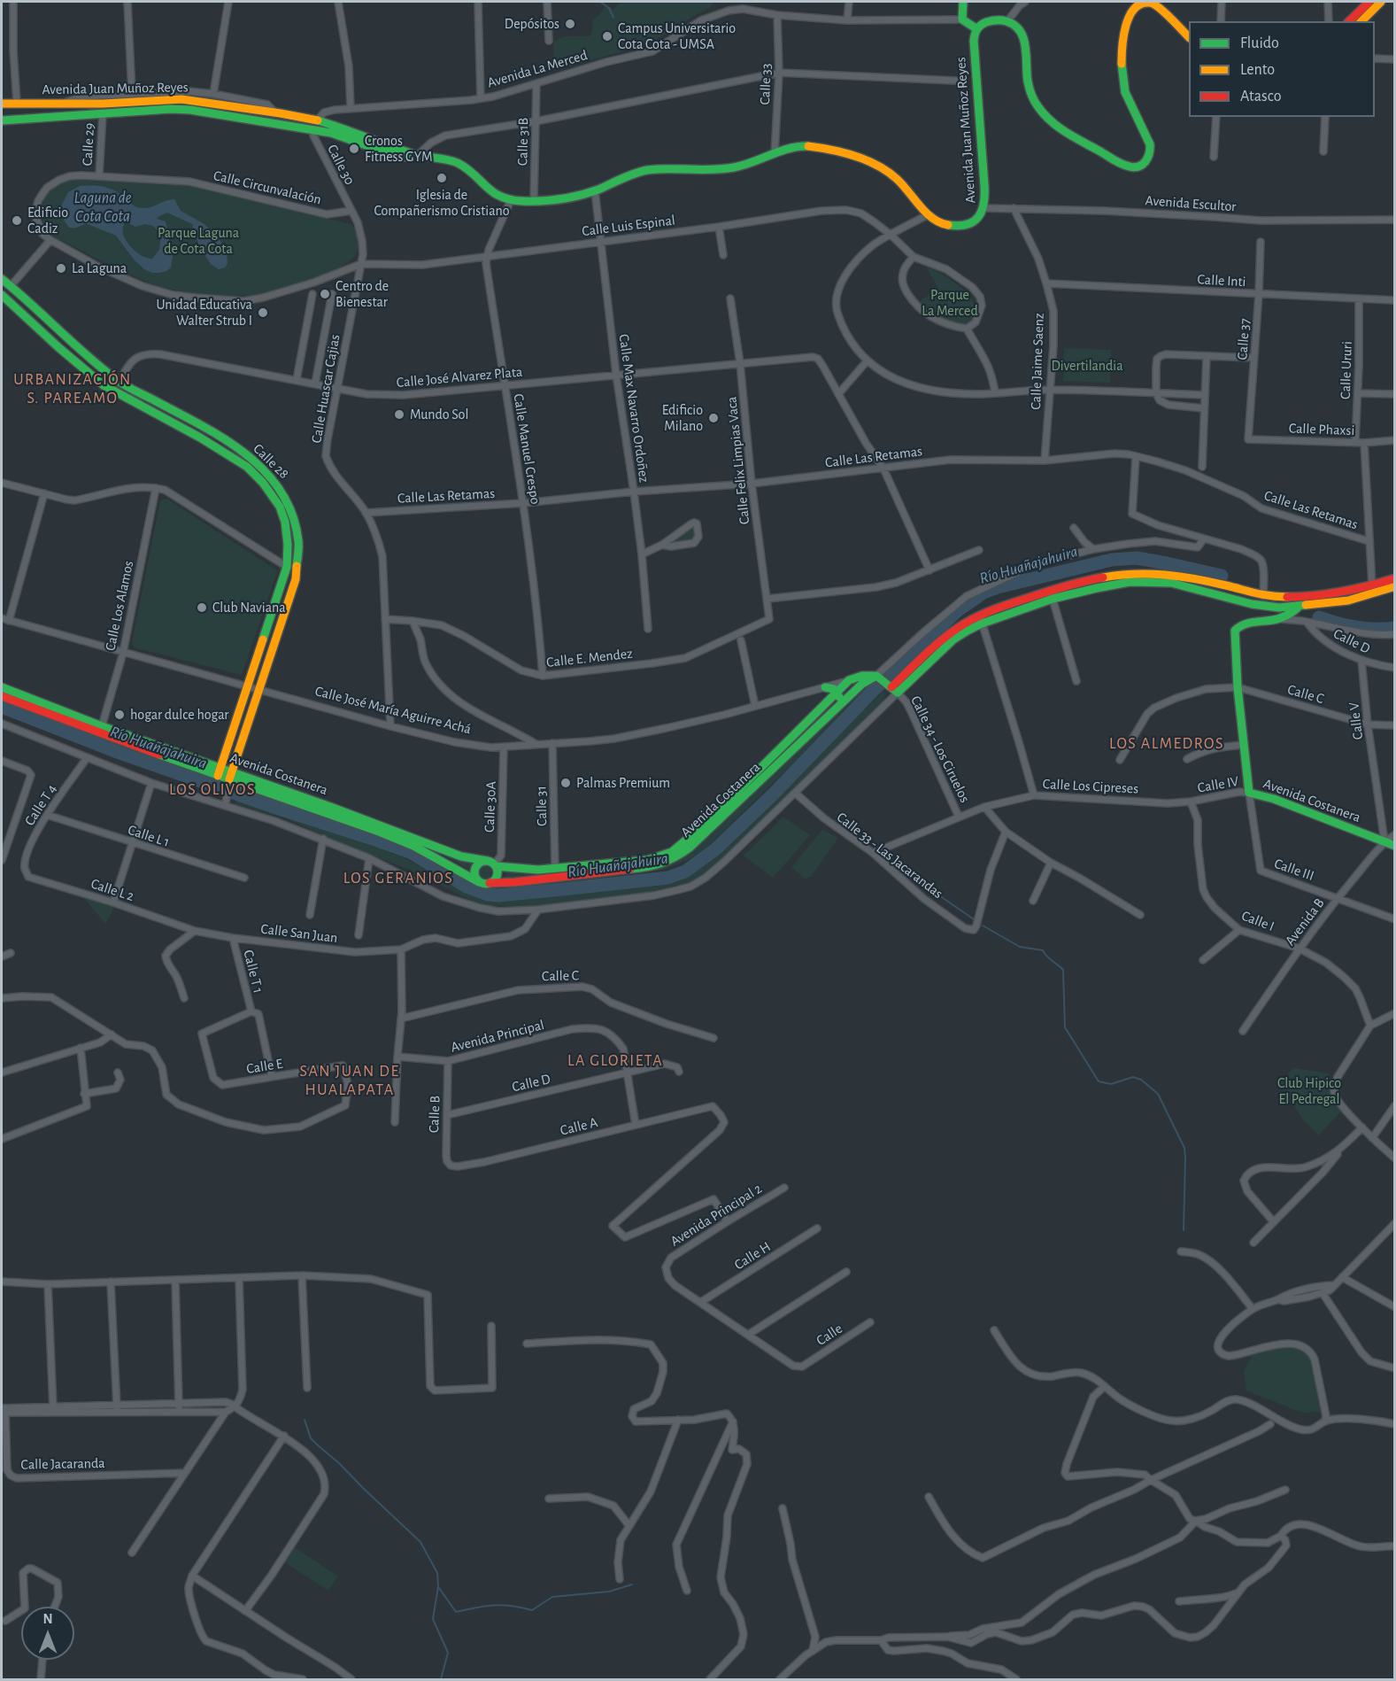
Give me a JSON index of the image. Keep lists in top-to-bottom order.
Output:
{
  "streets": {
    "main road": [
      "Avenida Juan Muñoz Reyes",
      "Calle 28",
      "Calle José María Aguirre Achá",
      "Avenida Costanera"
    ],
    "street": [
      "Avenida La Merced",
      "Calle 33",
      "Calle 31B",
      "Calle 29",
      "Calle 30",
      "Calle Circunvalación",
      "Avenida Escultor",
      "Calle Luis Espinal",
      "Calle Inti",
      "Calle 37",
      "Calle Jaime Saenz",
      "Calle Ururi",
      "Calle José Alvarez Plata",
      "Calle Huascar Cajias",
      "Calle Max Navarro Ordoñez",
      "Calle Phaxsi",
      "Calle Manuel Crespo",
      "Calle Las Retamas",
      "Calle Felix Limpias Vaca",
      "Calle Los Alamos",
      "Calle D",
      "Calle E. Mendez",
      "Calle C",
      "Calle V",
      "Calle 34 - Los Ciruelos",
      "Calle IV",
      "Calle Los Cipreses",
      "Calle T 4",
      "Calle 31",
      "Calle 30A",
      "Calle L 1",
      "Calle 33 - Las Jacarandas",
      "Calle III",
      "Calle L 2",
      "Calle I",
      "Avenida B",
      "Calle San Juan",
      "Calle T 1",
      "Avenida Principal",
      "Calle E",
      "Calle B",
      "Calle A",
      "Avenida Principal 2",
      "Calle H",
      "Calle",
      "Calle Jacaranda"
    ]
  },
  "crossings": [
    ["Avenida La Merced", "Calle 33"],
    ["Avenida La Merced", "Avenida Juan Muñoz Reyes"],
    ["Avenida La Merced", "Calle 31B"],
    ["Avenida La Merced", "Calle 30"],
    ["Calle 33", "Avenida Juan Muñoz Reyes"],
    ["Avenida Juan Muñoz Reyes", "Calle 31B"],
    ["Avenida Juan Muñoz Reyes", "Calle 29"],
    ["Avenida Juan Muñoz Reyes", "Calle 30"],
    ["Avenida Juan Muñoz Reyes", "Avenida Escultor"],
    ["Avenida Juan Muñoz Reyes", "Calle Max Navarro Ordoñez"],
    ["Avenida Juan Muñoz Reyes", "Calle Manuel Crespo"],
    ["Calle 29", "Calle Circunvalación"],
    ["Calle 30", "Calle Circunvalación"],
    ["Calle Circunvalación", "Calle Luis Espinal"],
    ["Calle Circunvalación", "Calle Huascar Cajias"],
    ["Avenida Escultor", "Calle Jaime Saenz"],
    ["Calle Luis Espinal", "Calle Huascar Cajias"],
    ["Calle Luis Espinal", "Calle Max Navarro Ordoñez"],
    ["Calle Luis Espinal", "Calle Manuel Crespo"],
    ["Calle Inti", "Calle 37"],
    ["Calle Inti", "Calle Jaime Saenz"],
    ["Calle Inti", "Calle Ururi"],
    ["Calle 37", "Calle Phaxsi"],
    ["Calle Jaime Saenz", "Calle Las Retamas"],
    ["Calle Ururi", "Calle Phaxsi"],
    ["Calle José Alvarez Plata", "Calle Huascar Cajias"],
    ["Calle José Alvarez Plata", "Calle Max Navarro Ordoñez"],
    ["Calle José Alvarez Plata", "Calle Manuel Crespo"],
    ["Calle José Alvarez Plata", "Calle Felix Limpias Vaca"],
    ["Calle José Alvarez Plata", "Calle 28"],
    ["Calle Huascar Cajias", "Calle Las Retamas"],
    ["Calle Huascar Cajias", "Calle E. Mendez"],
    ["Calle Huascar Cajias", "Calle José María Aguirre Achá"],
    ["Calle Max Navarro Ordoñez", "Calle Las Retamas"],
    ["Calle Manuel Crespo", "Calle Las Retamas"],
    ["Calle Manuel Crespo", "Calle E. Mendez"],
    ["Calle Las Retamas", "Calle Felix Limpias Vaca"],
    ["Calle Felix Limpias Vaca", "Calle E. Mendez"],
    ["Calle 28", "Calle José María Aguirre Achá"],
    ["Calle 28", "Avenida Costanera"],
    ["Calle Los Alamos", "Calle José María Aguirre Achá"],
    ["Calle Los Alamos", "Avenida Costanera"],
    ["Calle D", "Calle V"],
    ["Calle D", "Avenida Principal"],
    ["Calle D", "Calle B"],
    ["Calle C", "Calle V"],
    ["Calle C", "Avenida Costanera"],
    ["Calle José María Aguirre Achá", "Calle 34 - Los Ciruelos"],
    ["Calle José María Aguirre Achá", "Avenida Costanera"],
    ["Calle José María Aguirre Achá", "Calle 31"],
    ["Calle José María Aguirre Achá", "Calle 30A"],
    ["Calle V", "Avenida Costanera"],
    ["Calle V", "Avenida B"],
    ["Calle 34 - Los Ciruelos", "Avenida Costanera"],
    ["Calle 34 - Los Ciruelos", "Calle Los Cipreses"],
    ["Avenida Costanera", "Calle IV"],
    ["Avenida Costanera", "Calle 31"],
    ["Avenida Costanera", "Calle 30A"],
    ["Avenida Costanera", "Calle III"],
    ["Avenida Costanera", "Avenida B"],
    ["Calle IV", "Calle Los Cipreses"],
    ["Calle IV", "Calle III"],
    ["Calle IV", "Calle I"],
    ["Calle Los Cipreses", "Calle 33 - Las Jacarandas"],
    ["Calle Los Cipreses", "Calle I"],
    ["Calle T 4", "Calle L 1"],
    ["Calle T 4", "Calle L 2"],
    ["Calle III", "Avenida B"],
    ["Calle L 2", "Calle San Juan"],
    ["Calle I", "Avenida B"],
    ["Calle San Juan", "Calle T 1"],
    ["Calle T 1", "Calle E"],
    ["Avenida Principal", "Calle B"],
    ["Avenida Principal", "Calle A"],
    ["Calle B", "Calle A"],
    ["Calle A", "Avenida Principal 2"],
    ["Avenida Principal 2", "Calle H"]
  ],
  "districts": [
    "URBANIZACIÓN S. PAREAMO",
    "LOS ALMEDROS",
    "LOS OLIVOS",
    "LOS GERANIOS",
    "LA GLORIETA",
    "SAN JUAN DE HUALAPATA"
  ],
  "water": ["Laguna de Cota Cota", "Río Huañajahuira"],
  "parks": [
    "Parque Laguna de Cota Cota",
    "Parque La Merced",
    "Divertilandia",
    "Club Hipico El Pedregal"
  ],
  "places": [
    "Depósitos",
    "Campus Universitario Cota Cota - UMSA",
    "Cronos Fitness GYM",
    "Iglesia de Compañerismo Cristiano",
    "Edificio Cadiz",
    "La Laguna",
    "Centro de Bienestar",
    "Unidad Educativa Walter Strub I",
    "Mundo Sol",
    "Edificio Milano",
    "Club Naviana",
    "hogar dulce hogar",
    "Palmas Premium"
  ],
  "legend": ["Fluido", "Lento", "Atasco"],
  "north": "top"
}
